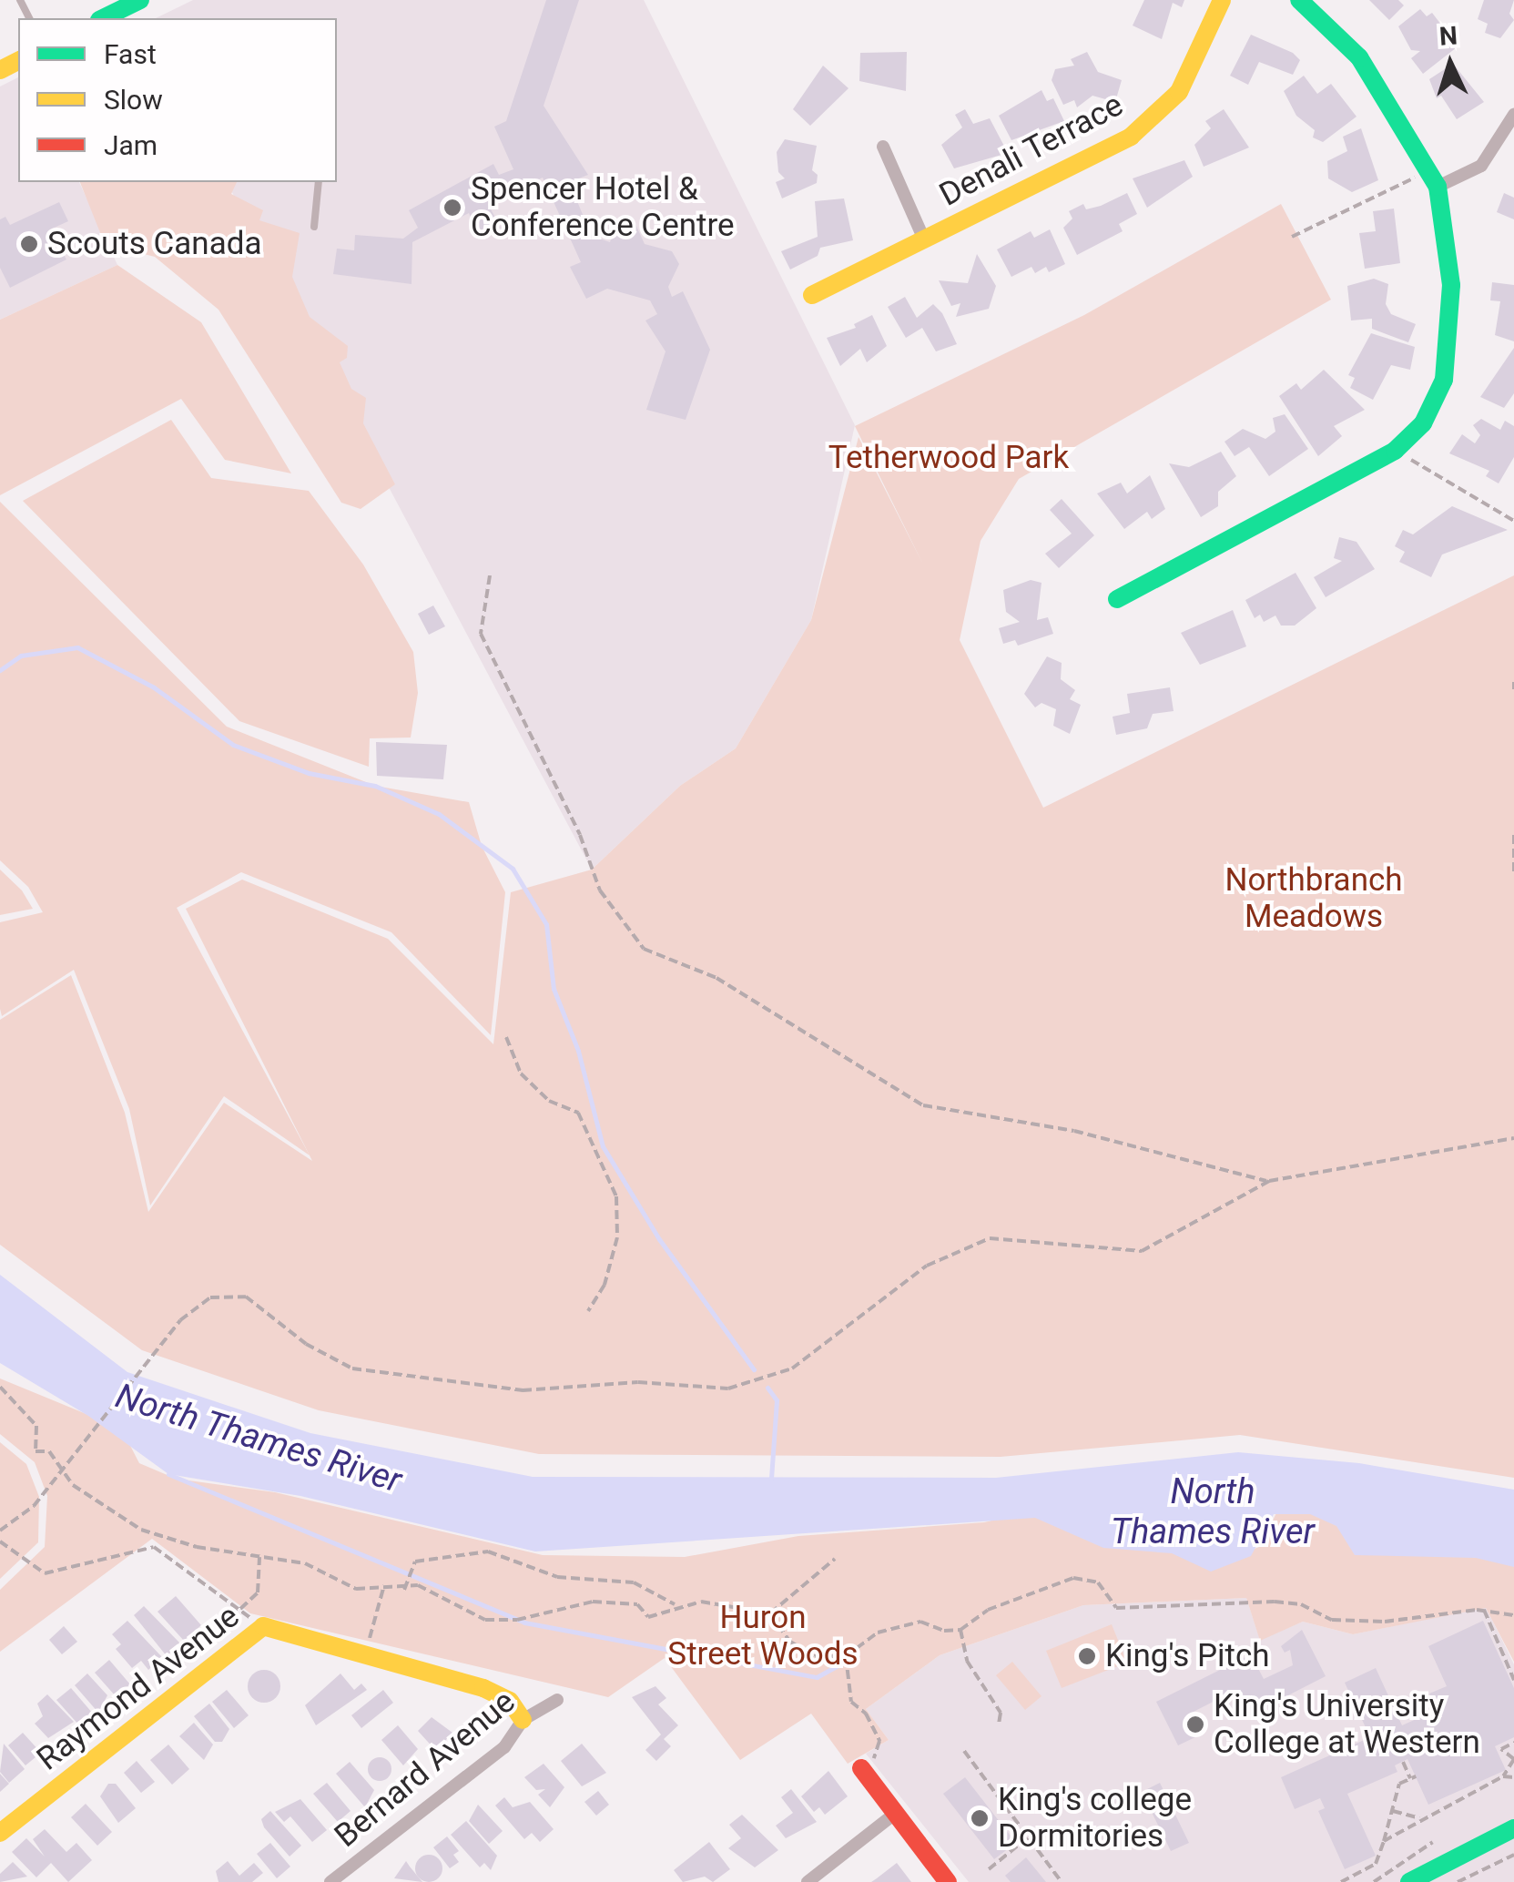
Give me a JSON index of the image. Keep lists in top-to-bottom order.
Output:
{
  "streets": {
    "street": ["Denali Terrace", "Raymond Avenue", "Bernard Avenue"]
  },
  "crossings": [
    ["Raymond Avenue", "Bernard Avenue"]
  ],
  "water": ["North Thames River"],
  "parks": ["Tetherwood Park", "Northbranch Meadows", "Huron Street Woods"],
  "places": [
    "Spencer Hotel & Conference Centre",
    "Scouts Canada",
    "King's Pitch",
    "King's University College at Western",
    "King's college Dormitories"
  ],
  "legend": ["Fast", "Slow", "Jam"],
  "north": "top"
}
